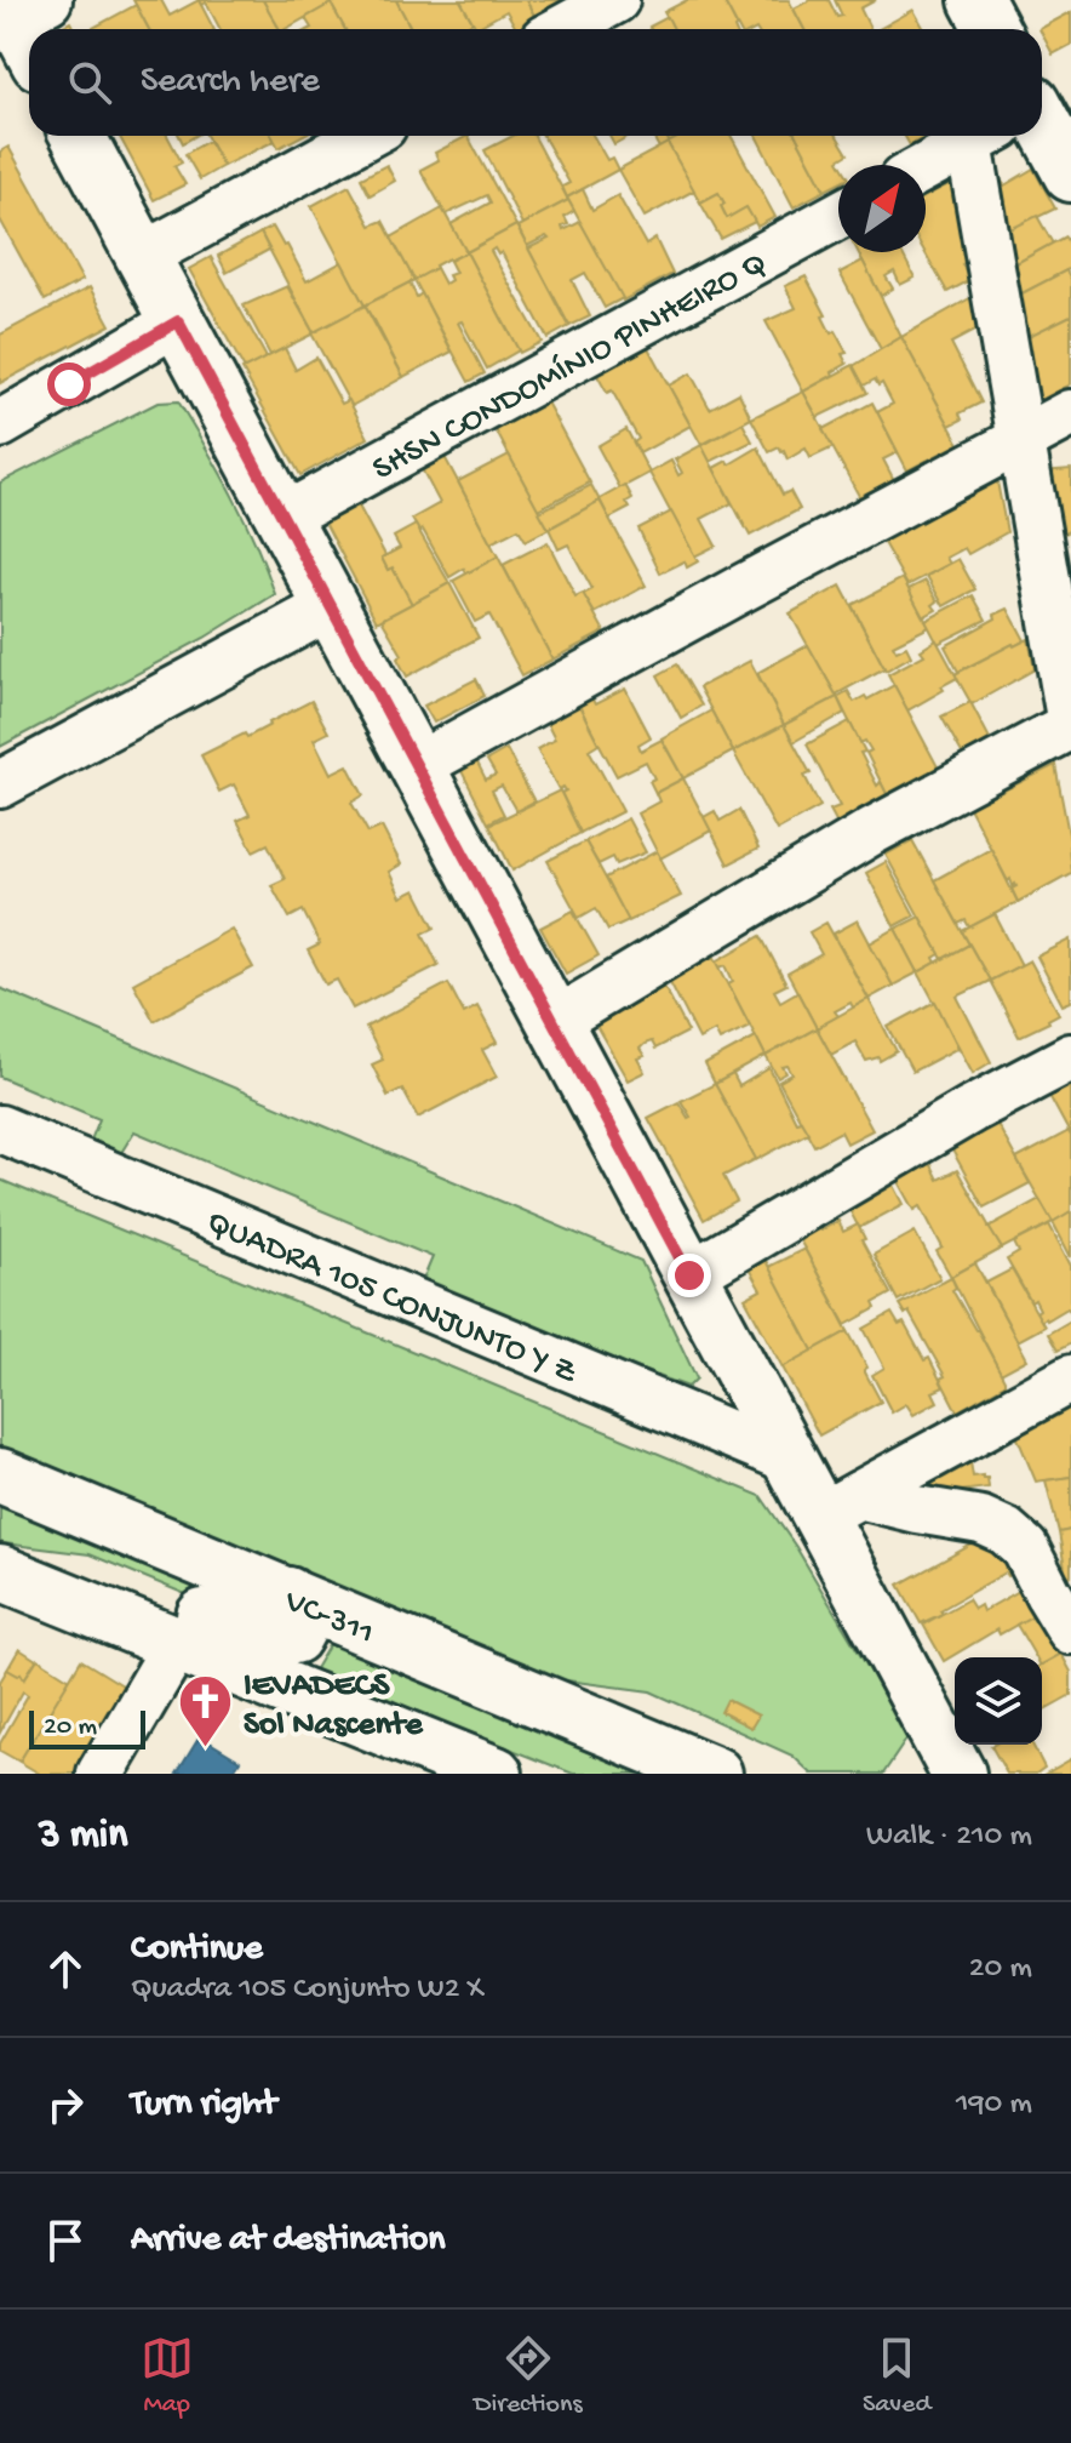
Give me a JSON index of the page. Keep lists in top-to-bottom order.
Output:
{
  "streets": {
    "street": ["SHSN CONDOMÍNIO PINHEIRO Q", "QUADRA 105 CONJUNTO Y Z", "VC-311"]
  },
  "places": {
    "church": ["IEVADECS Sol Nascente"]
  },
  "scale_bar": "20 m",
  "north": "top right",
  "page": {
    "search": "Search here",
    "scale": "20 m",
    "heading": ["3 min", "Walk · 210 m"],
    "list": [
      ["Continue", "Quadra 105 Conjunto W2 X", "20 m"],
      ["Turn right", "190 m"],
      "Arrive at destination"
    ],
    "nav": ["Map", "Directions", "Saved"]
  }
}
